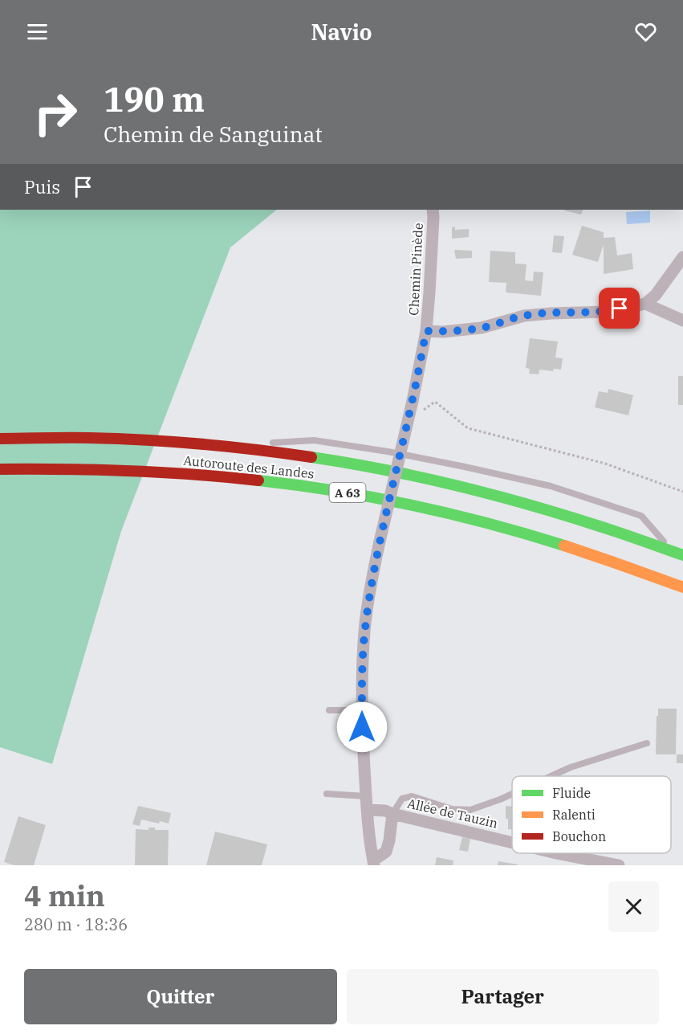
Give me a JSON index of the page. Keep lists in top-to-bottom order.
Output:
{
  "streets": {
    "highway": ["Autoroute des Landes", "A 63"],
    "street": ["Chemin Pinède", "Allée de Tauzin"]
  },
  "crossings": [
    ["Chemin Pinède", "Allée de Tauzin"]
  ],
  "legend": ["Fluide", "Ralenti", "Bouchon"],
  "page": {
    "header": "Navio",
    "turn": ["190 m", "Chemin de Sanguinat"],
    "then": "Puis",
    "heading": ["4 min", "280 m · 18:36"],
    "buttons": ["Quitter", "Partager"]
  }
}
